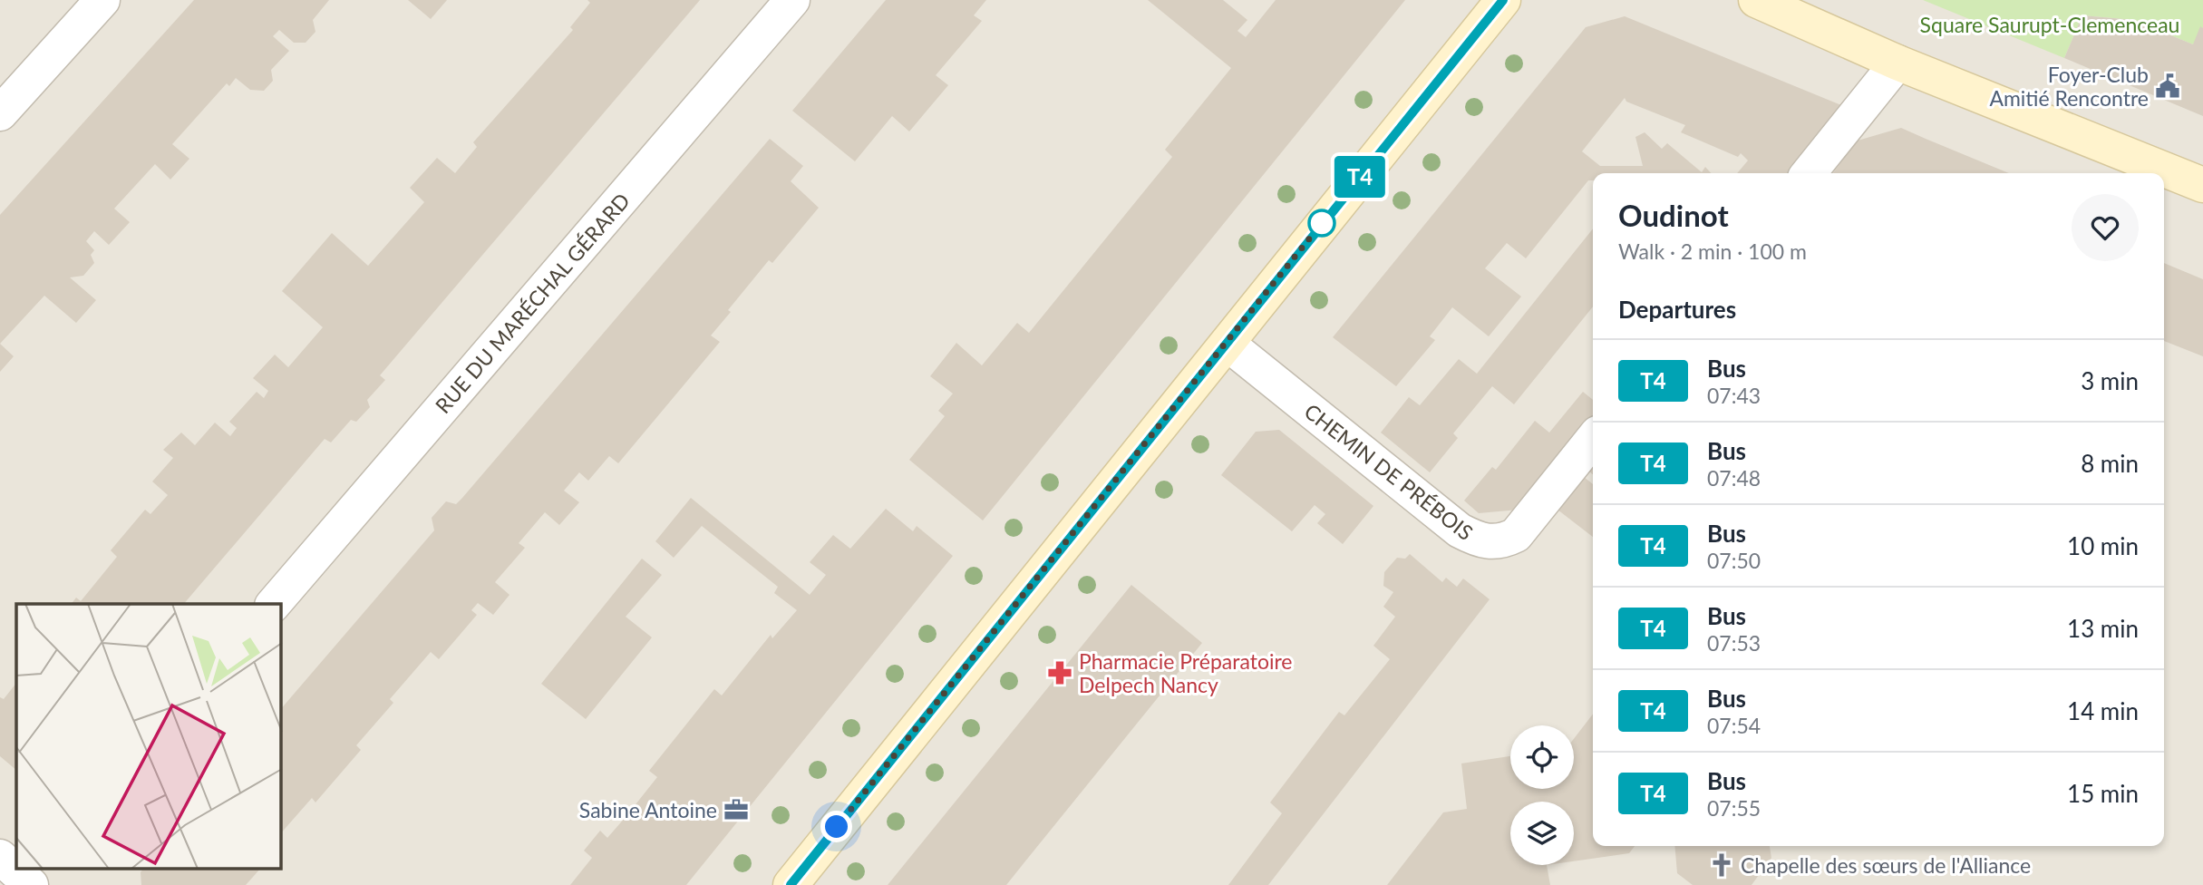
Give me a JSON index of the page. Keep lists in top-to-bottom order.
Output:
{
  "streets": {
    "street": ["RUE DU MARÉCHAL GÉRARD", "CHEMIN DE PRÉBOIS"]
  },
  "parks": ["Square Saurupt-Clemenceau"],
  "places": {
    "public building": ["Foyer-Club Amitié Rencontre"],
    "pharmacy": ["Pharmacie Préparatoire Delpech Nancy"],
    "office": ["Sabine Antoine"],
    "church": ["Chapelle des sœurs de l'Alliance"]
  },
  "lines": ["bus line T4"],
  "page": {
    "on_map": "T4",
    "heading": [
      ["Oudinot", "Walk · 2 min · 100 m"],
      "Departures"
    ],
    "list": [
      {
        "mark": "T4",
        "name": "Bus",
        "note": "07:43",
        "value": "3 min"
      },
      {
        "mark": "T4",
        "name": "Bus",
        "note": "07:48",
        "value": "8 min"
      },
      {
        "mark": "T4",
        "name": "Bus",
        "note": "07:50",
        "value": "10 min"
      },
      {
        "mark": "T4",
        "name": "Bus",
        "note": "07:53",
        "value": "13 min"
      },
      {
        "mark": "T4",
        "name": "Bus",
        "note": "07:54",
        "value": "14 min"
      },
      {
        "mark": "T4",
        "name": "Bus",
        "note": "07:55",
        "value": "15 min"
      }
    ]
  }
}
